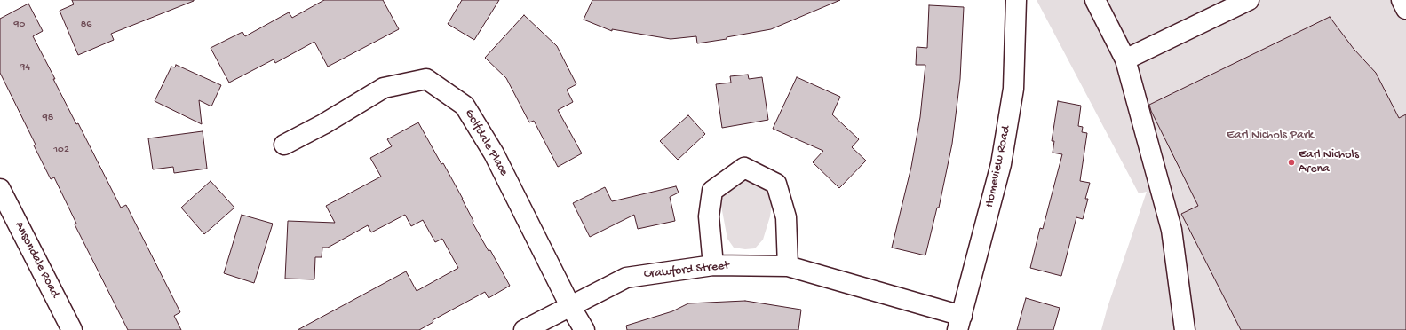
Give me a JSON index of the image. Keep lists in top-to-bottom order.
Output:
{
  "streets": {
    "street": [
      "Golfdale Place",
      "Homeview Road",
      "Ansondale Road",
      "Crawford Street"
    ]
  },
  "crossings": [
    ["Golfdale Place", "Crawford Street"],
    ["Homeview Road", "Crawford Street"]
  ],
  "parks": ["Earl Nichols Park"],
  "places": ["Earl Nichols Arena"],
  "house_numbers": [
    "90",
    "86",
    "94",
    "98",
    "102"
  ]
}
